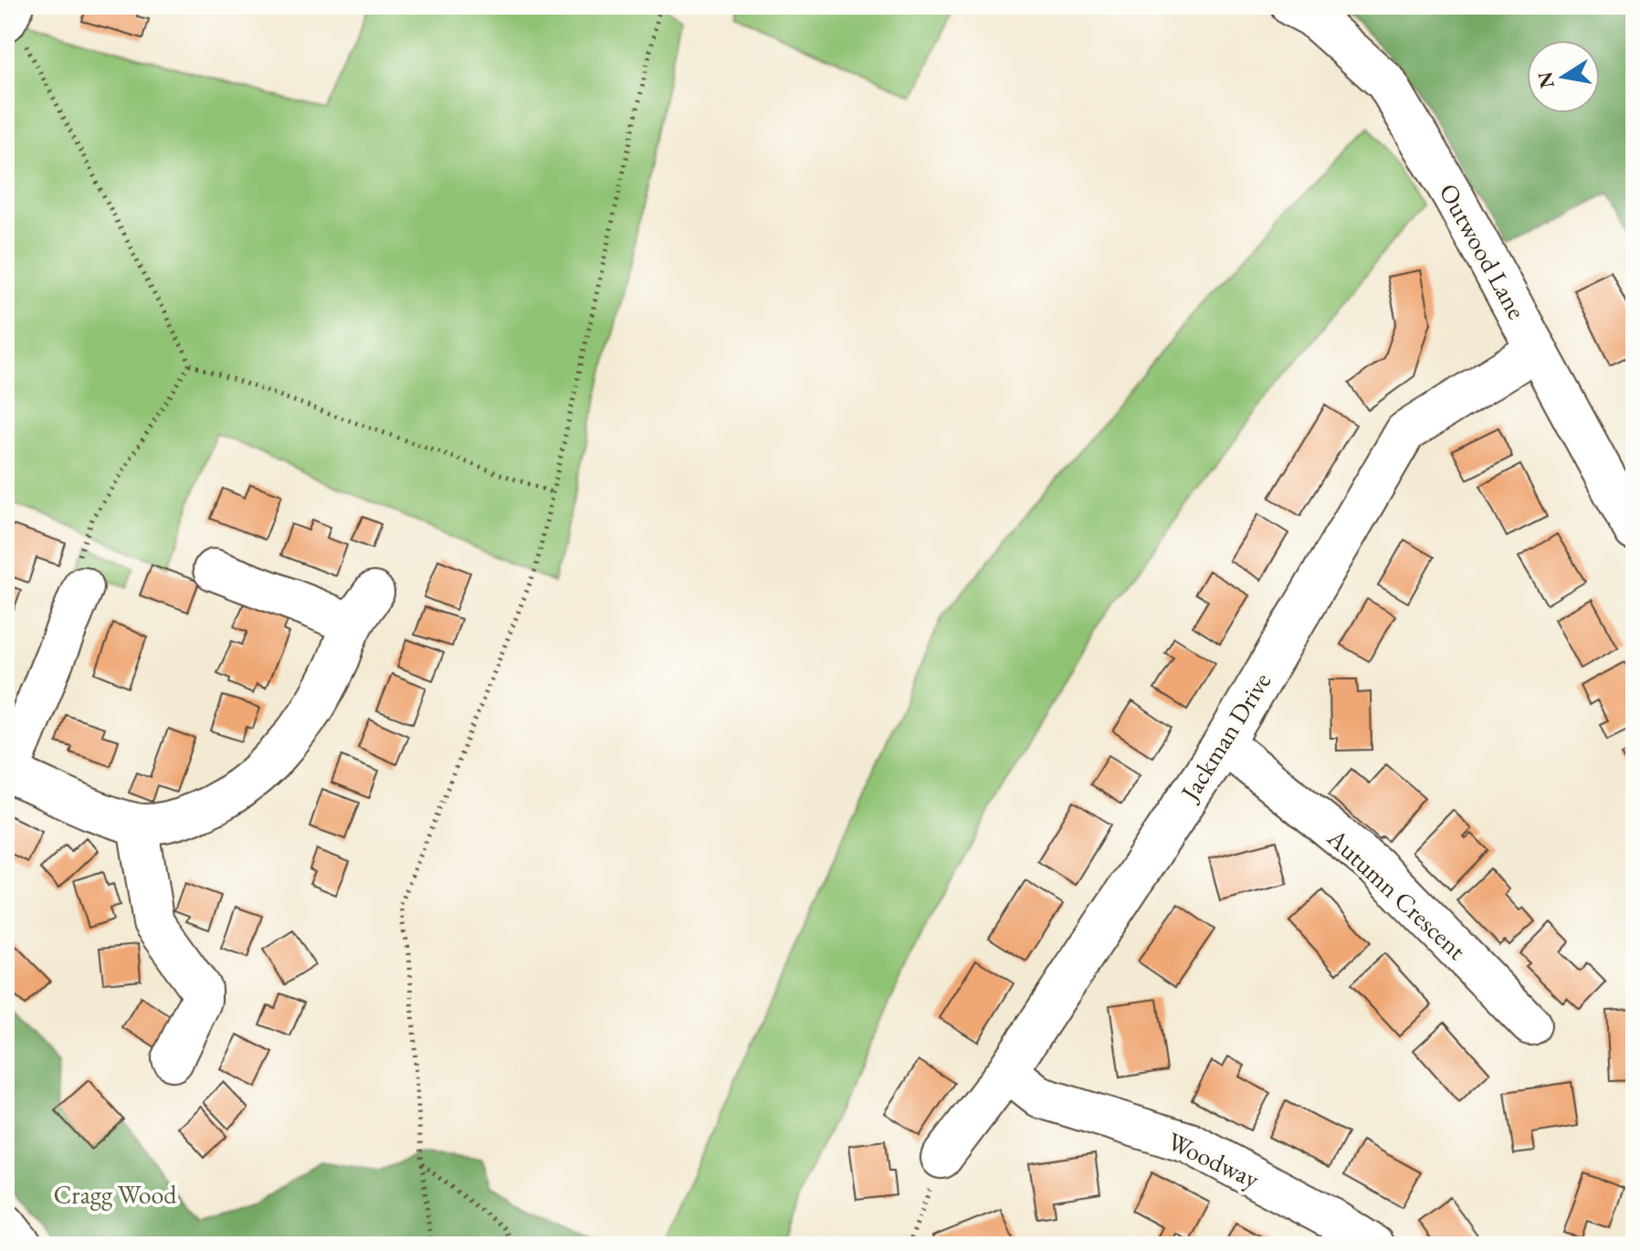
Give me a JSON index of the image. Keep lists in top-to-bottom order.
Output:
{
  "streets": {
    "street": [
      "Outwood Lane",
      "Jackman Drive",
      "Autumn Crescent",
      "Woodway"
    ]
  },
  "crossings": [
    ["Outwood Lane", "Jackman Drive"],
    ["Jackman Drive", "Autumn Crescent"],
    ["Jackman Drive", "Woodway"]
  ],
  "parks": ["Cragg Wood"],
  "north": "left"
}
